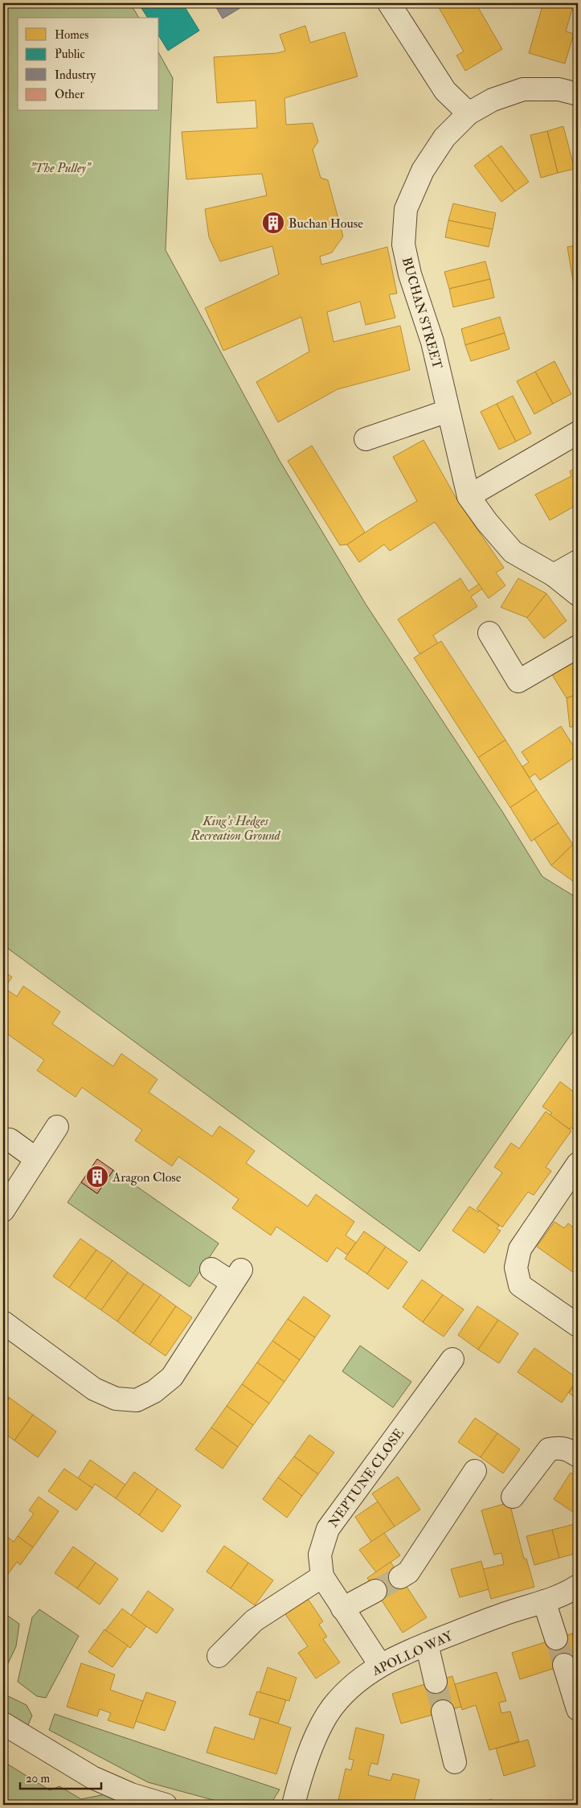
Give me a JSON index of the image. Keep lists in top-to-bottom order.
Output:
{
  "streets": {
    "street": ["BUCHAN STREET", "NEPTUNE CLOSE", "APOLLO WAY"]
  },
  "crossings": [
    ["NEPTUNE CLOSE", "APOLLO WAY"]
  ],
  "parks": ["\"The Pulley\"", "King's Hedges Recreation Ground"],
  "places": {
    "building": ["Buchan House", "Aragon Close"]
  },
  "legend": [
    "Homes",
    "Public",
    "Industry",
    "Other"
  ],
  "scale_bar": "20 m"
}
